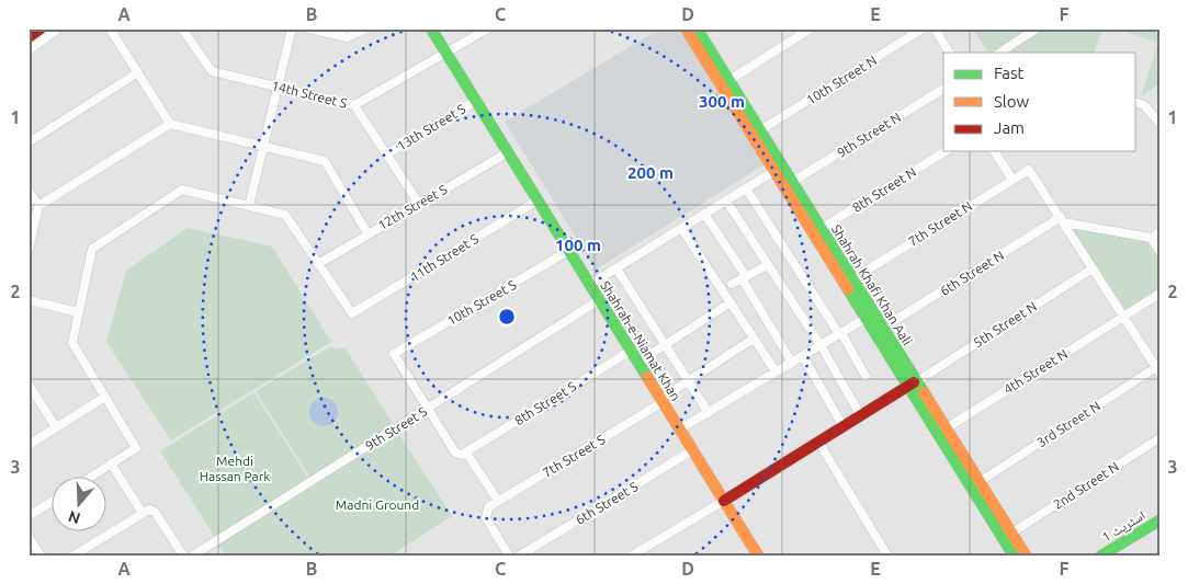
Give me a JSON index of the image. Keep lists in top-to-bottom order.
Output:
{
  "streets": {
    "main road": ["Shahrah Khafi Khan Aali", "Shahrah-e-Niamat Khan", "اسٹریٹ 1"],
    "street": [
      "10th Street N",
      "14th Street S",
      "13th Street S",
      "9th Street N",
      "8th Street N",
      "12th Street S",
      "7th Street N",
      "11th Street S",
      "6th Street N",
      "10th Street S",
      "5th Street N",
      "4th Street N",
      "8th Street S",
      "3rd Street N",
      "9th Street S",
      "7th Street S",
      "2nd Street N",
      "6th Street S"
    ]
  },
  "crossings": [
    ["10th Street N", "Shahrah Khafi Khan Aali"],
    ["14th Street S", "Shahrah-e-Niamat Khan"],
    ["13th Street S", "Shahrah-e-Niamat Khan"],
    ["9th Street N", "Shahrah Khafi Khan Aali"],
    ["8th Street N", "Shahrah Khafi Khan Aali"],
    ["12th Street S", "11th Street S"],
    ["12th Street S", "Shahrah-e-Niamat Khan"],
    ["7th Street N", "6th Street N"],
    ["7th Street N", "Shahrah Khafi Khan Aali"],
    ["11th Street S", "Shahrah-e-Niamat Khan"],
    ["6th Street N", "Shahrah Khafi Khan Aali"],
    ["Shahrah Khafi Khan Aali", "5th Street N"],
    ["Shahrah Khafi Khan Aali", "4th Street N"],
    ["Shahrah Khafi Khan Aali", "3rd Street N"],
    ["Shahrah Khafi Khan Aali", "2nd Street N"],
    ["10th Street S", "Shahrah-e-Niamat Khan"],
    ["10th Street S", "9th Street S"],
    ["Shahrah-e-Niamat Khan", "8th Street S"],
    ["Shahrah-e-Niamat Khan", "9th Street S"],
    ["Shahrah-e-Niamat Khan", "7th Street S"],
    ["Shahrah-e-Niamat Khan", "6th Street S"]
  ],
  "parks": ["Mehdi Hassan Park", "Madni Ground"],
  "legend": ["Fast", "Slow", "Jam"],
  "north": "bottom",
  "grid": {
    "columns": [
      "A",
      "B",
      "C",
      "D",
      "E",
      "F"
    ],
    "rows": ["1", "2", "3"]
  },
  "rings": ["300 m", "200 m", "100 m"]
}
